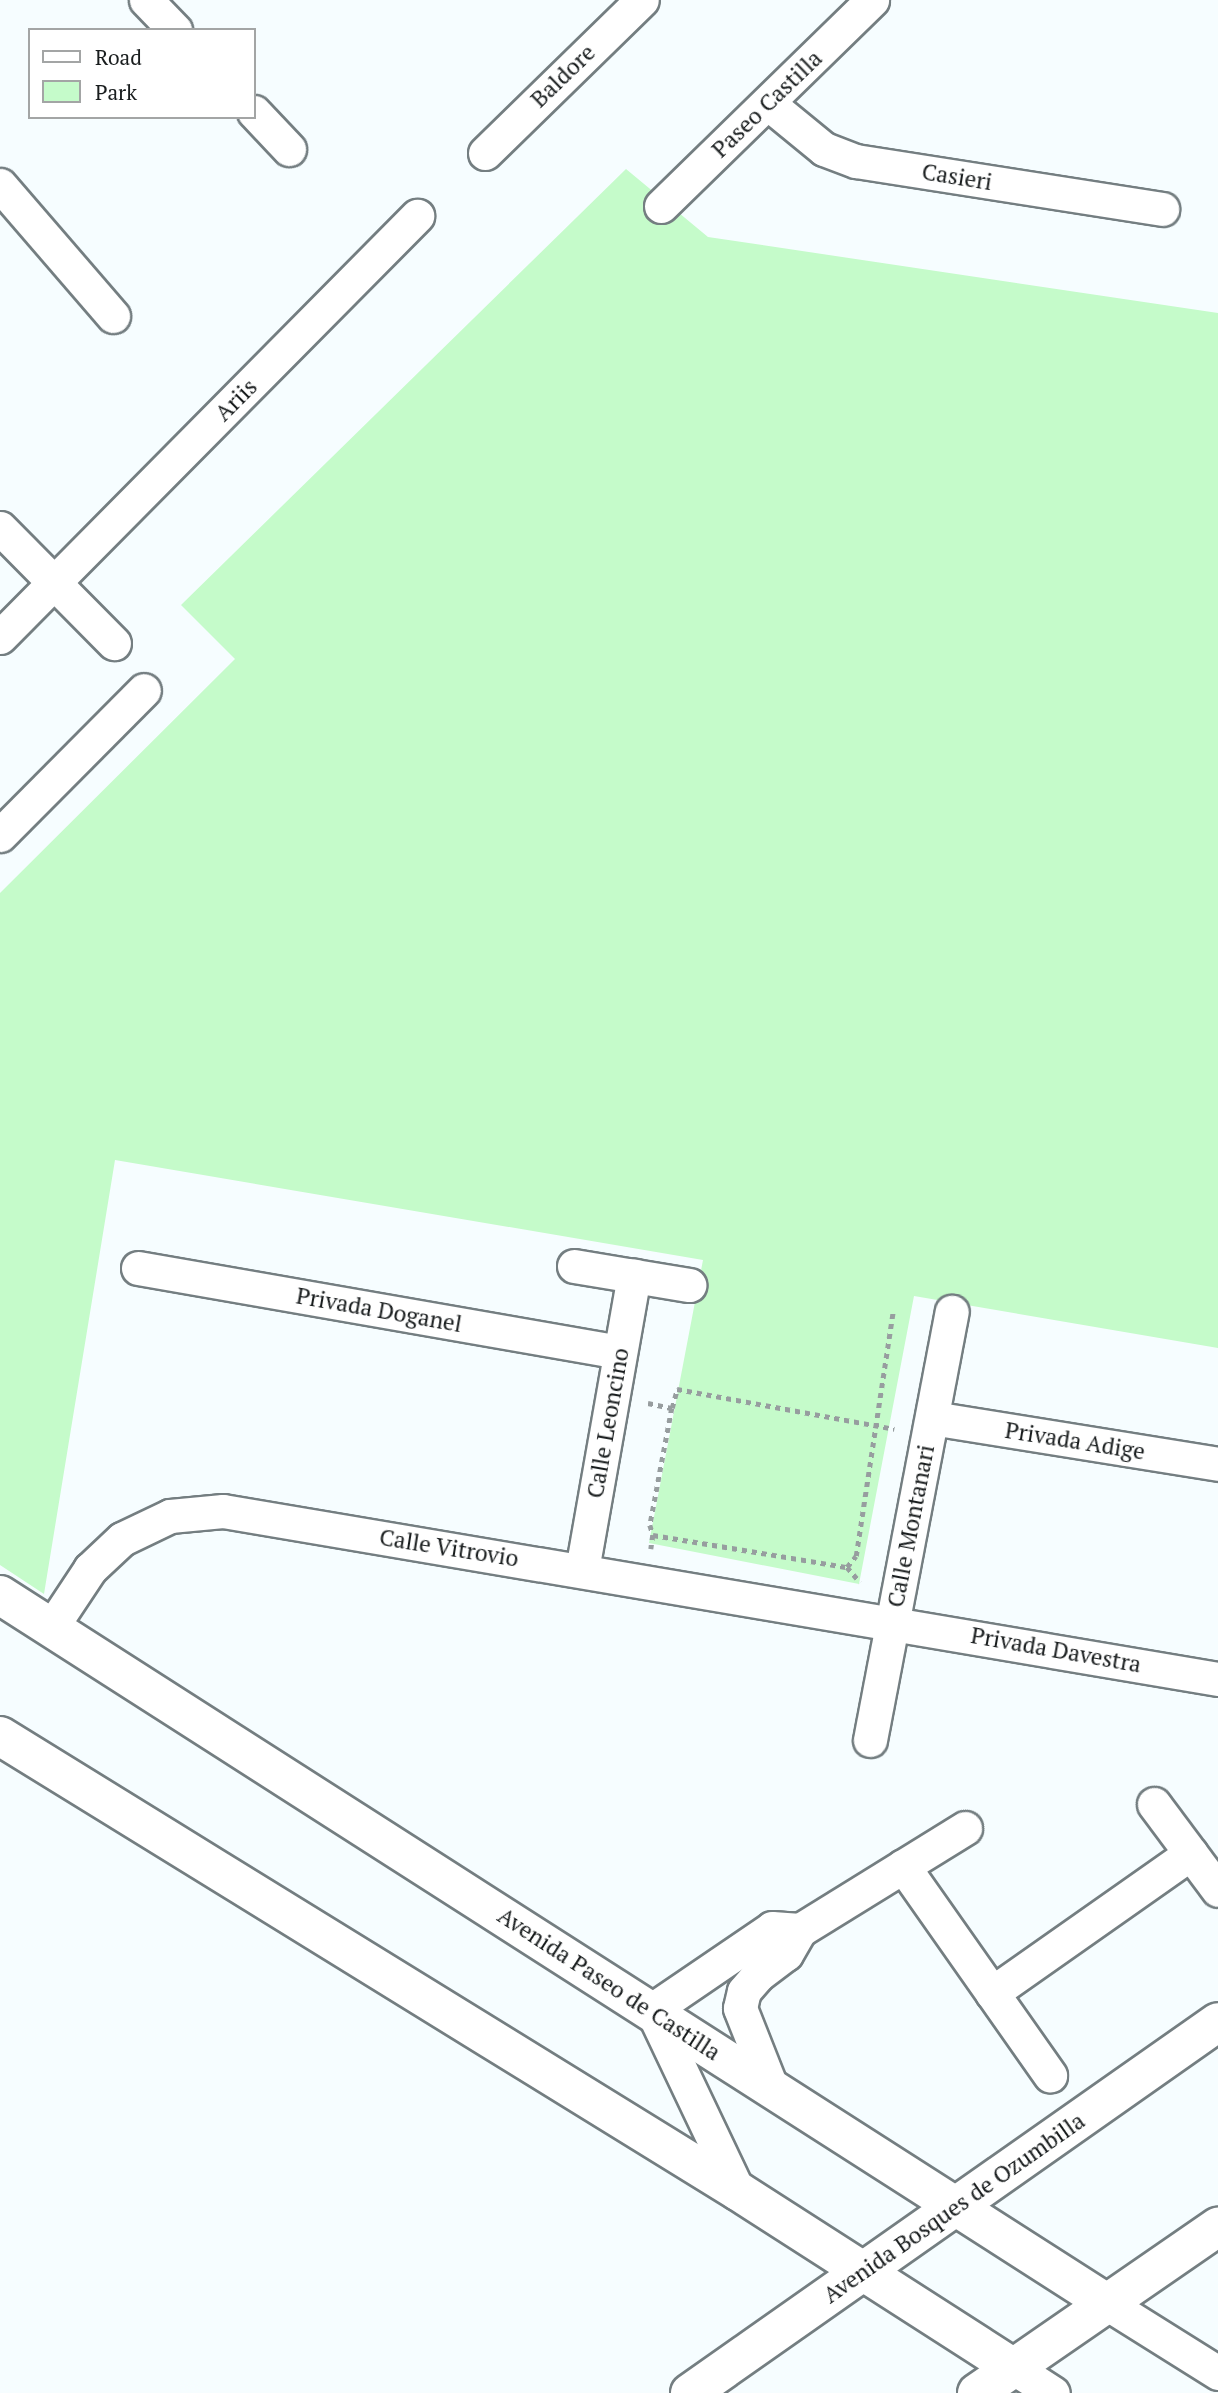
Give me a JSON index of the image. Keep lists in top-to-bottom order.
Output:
{
  "streets": {
    "street": [
      "Baldore",
      "Paseo Castilla",
      "Casieri",
      "Ariis",
      "Privada Doganel",
      "Calle Leoncino",
      "Privada Adige",
      "Calle Montanari",
      "Calle Vitrovio",
      "Privada Davestra",
      "Avenida Paseo de Castilla",
      "Avenida Bosques de Ozumbilla"
    ]
  },
  "crossings": [
    ["Paseo Castilla", "Casieri"],
    ["Privada Doganel", "Calle Leoncino"],
    ["Calle Leoncino", "Calle Vitrovio"],
    ["Privada Adige", "Calle Montanari"],
    ["Calle Montanari", "Calle Vitrovio"],
    ["Calle Montanari", "Privada Davestra"],
    ["Calle Vitrovio", "Privada Davestra"],
    ["Calle Vitrovio", "Avenida Paseo de Castilla"],
    ["Avenida Paseo de Castilla", "Avenida Bosques de Ozumbilla"]
  ],
  "legend": ["Road", "Park"]
}
